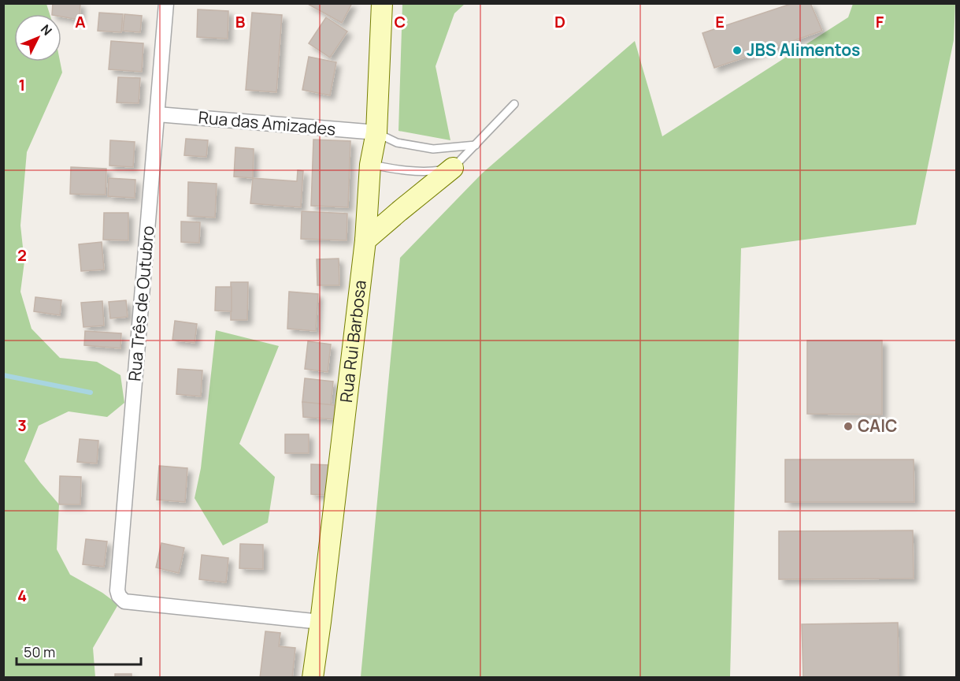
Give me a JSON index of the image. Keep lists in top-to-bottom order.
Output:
{
  "streets": {
    "main road": ["Rua Rui Barbosa"],
    "street": ["Rua das Amizades", "Rua Três de Outubro"]
  },
  "crossings": [
    ["Rua das Amizades", "Rua Três de Outubro"],
    ["Rua das Amizades", "Rua Rui Barbosa"],
    ["Rua Três de Outubro", "Rua Rui Barbosa"]
  ],
  "places": ["JBS Alimentos", "CAIC"],
  "scale_bar": "50 m",
  "north": "top right",
  "grid": {
    "columns": [
      "A",
      "B",
      "C",
      "D",
      "E",
      "F"
    ],
    "rows": [
      "1",
      "2",
      "3",
      "4"
    ]
  }
}
